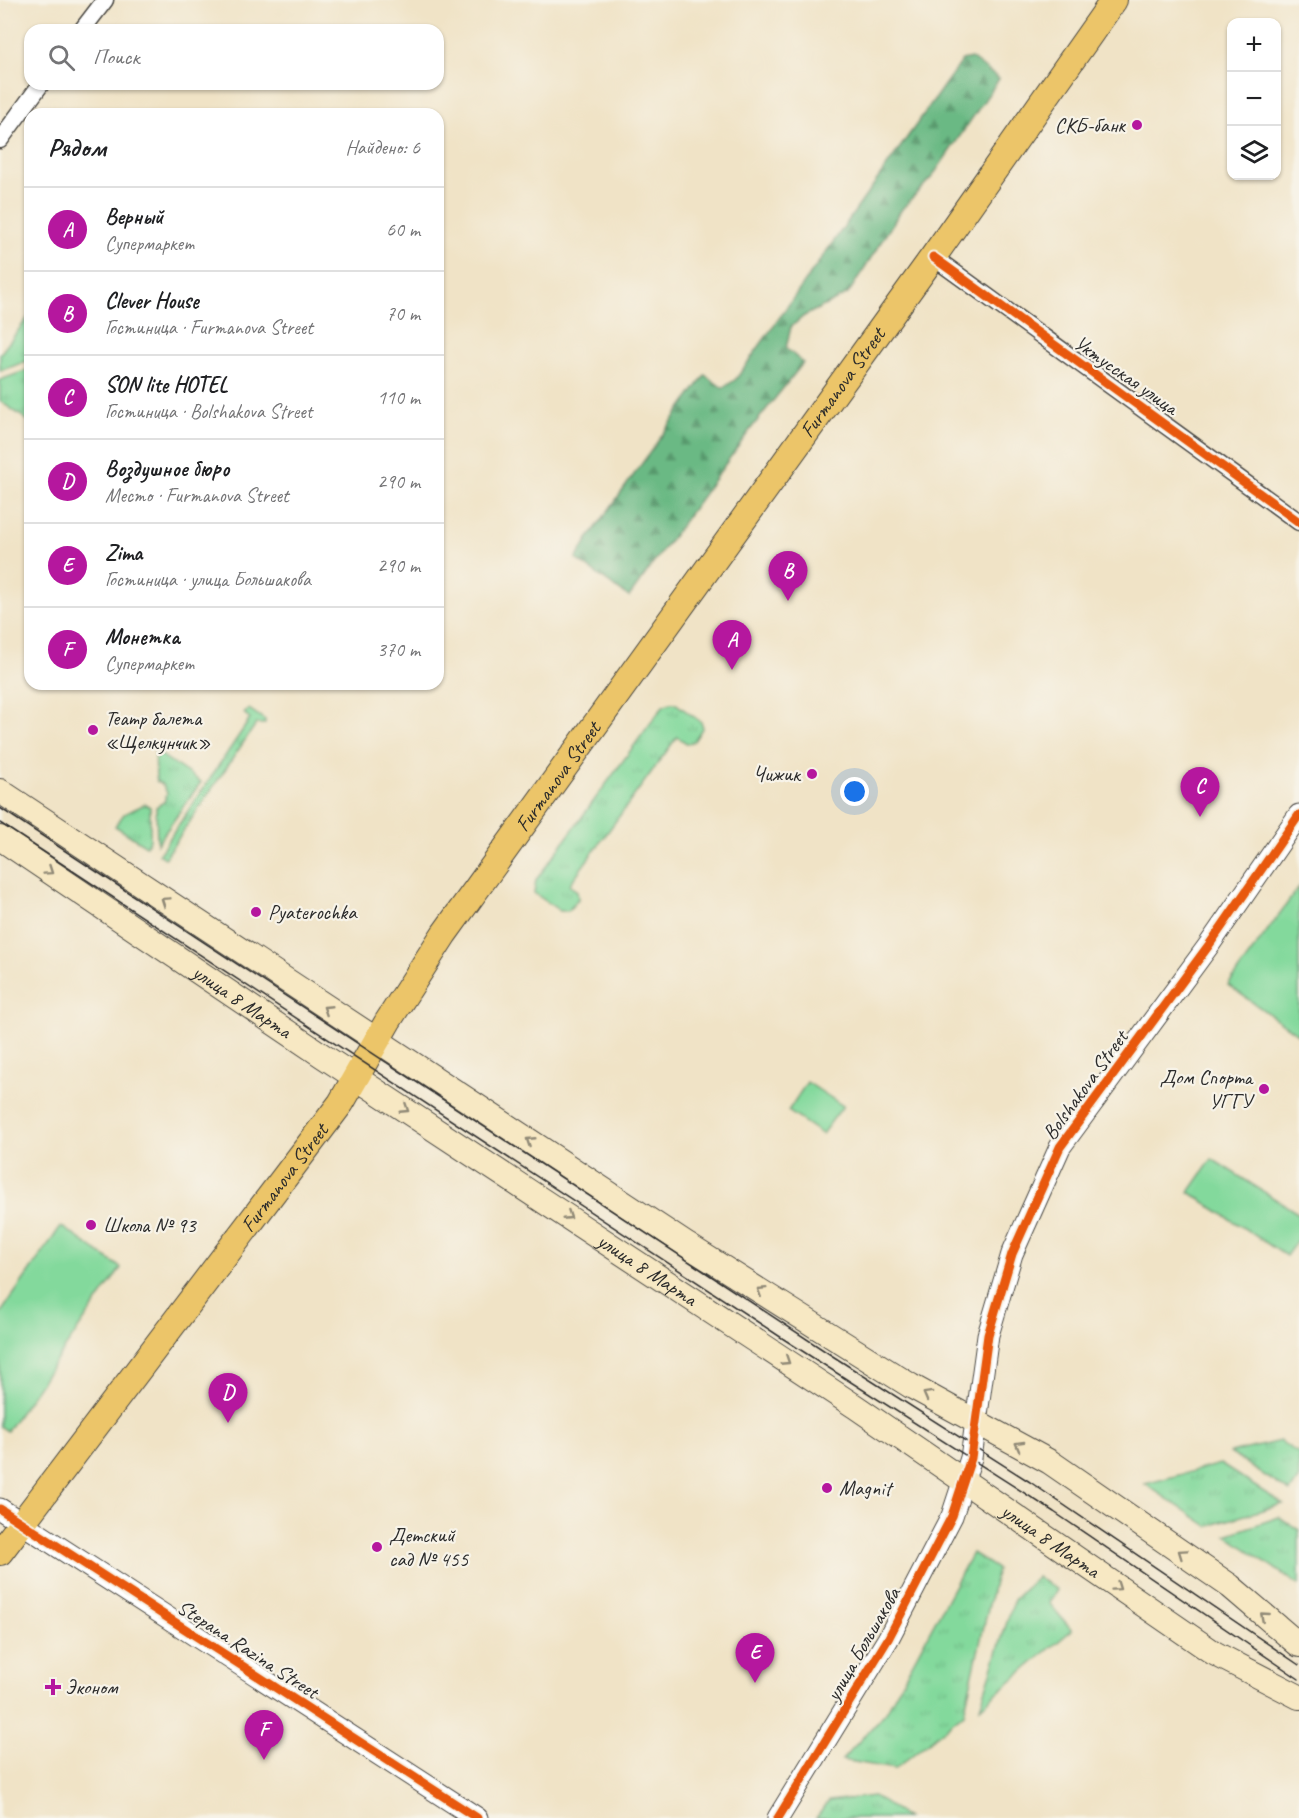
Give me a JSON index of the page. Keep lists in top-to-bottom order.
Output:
{
  "streets": {
    "main road": ["Furmanova Street", "улица 8 Марта"],
    "street": [
      "Уктусская улица",
      "Bolshakova Street",
      "улица Большакова",
      "Stepana Razina Street"
    ]
  },
  "crossings": [
    ["Уктусская улица", "Furmanova Street"],
    ["Furmanova Street", "улица 8 Марта"],
    ["Furmanova Street", "Stepana Razina Street"],
    ["улица 8 Марта", "Bolshakova Street"],
    ["улица 8 Марта", "улица Большакова"],
    ["Bolshakova Street", "улица Большакова"]
  ],
  "places": {
    "other": [
      "СКБ-банк",
      "Театр балета «Щелкунчик»",
      "Чижик",
      "Pyaterochka",
      "Дом Спорта УГГУ",
      "Школа № 93",
      "Magnit",
      "Детский сад № 455"
    ],
    "health": ["Эконом"]
  },
  "page": {
    "map_buttons": ["+", "−"],
    "search": "Поиск",
    "heading": ["Рядом", "Найдено: 6"],
    "list": [
      {
        "mark": "A",
        "name": "Верный",
        "note": "Супермаркет",
        "value": "60 m"
      },
      {
        "mark": "B",
        "name": "Clever House",
        "note": "Гостиница · Furmanova Street",
        "value": "70 m"
      },
      {
        "mark": "C",
        "name": "SON lite HOTEL",
        "note": "Гостиница · Bolshakova Street",
        "value": "110 m"
      },
      {
        "mark": "D",
        "name": "Воздушное бюро",
        "note": "Место · Furmanova Street",
        "value": "290 m"
      },
      {
        "mark": "E",
        "name": "Zima",
        "note": "Гостиница · улица Большакова",
        "value": "290 m"
      },
      {
        "mark": "F",
        "name": "Монетка",
        "note": "Супермаркет",
        "value": "370 m"
      }
    ],
    "pins": [
      "B",
      "A",
      "C",
      "D",
      "E",
      "F"
    ]
  }
}
